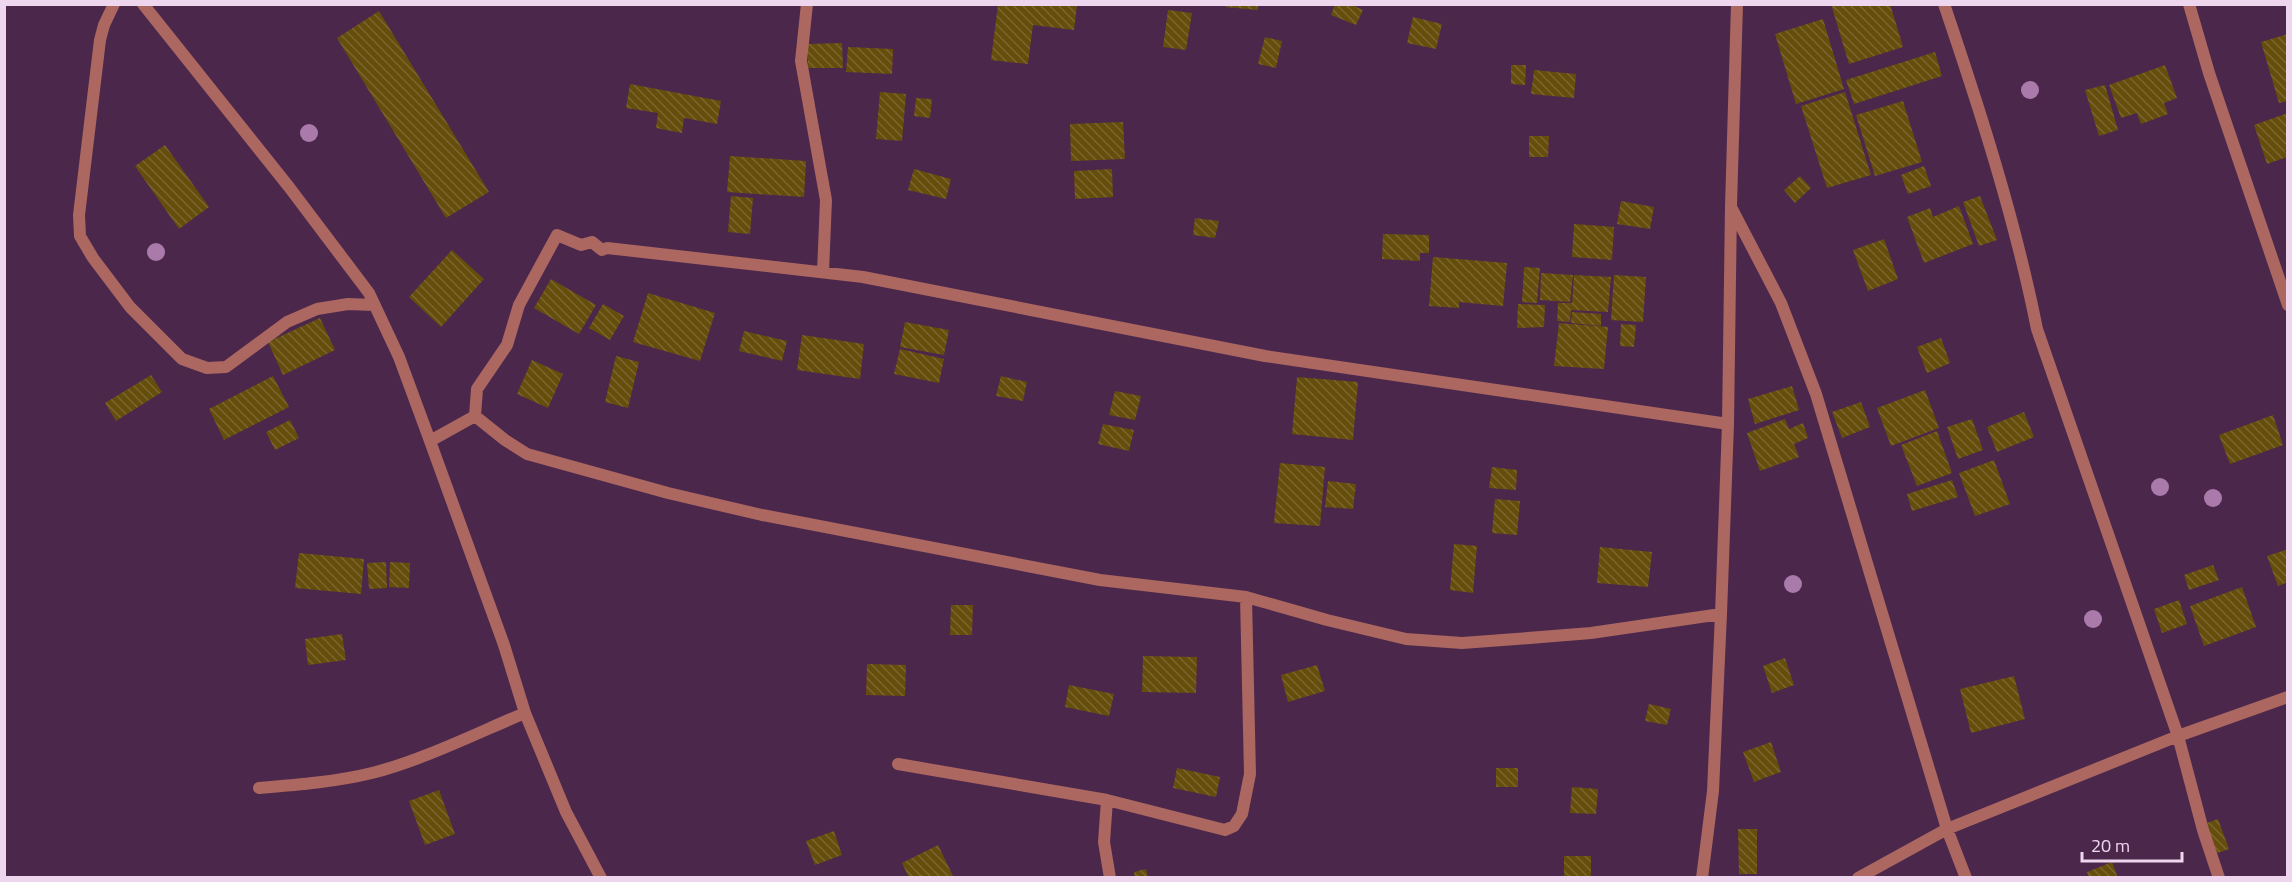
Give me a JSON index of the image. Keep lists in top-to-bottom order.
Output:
{
  "scale_bar": "20 m"
}
